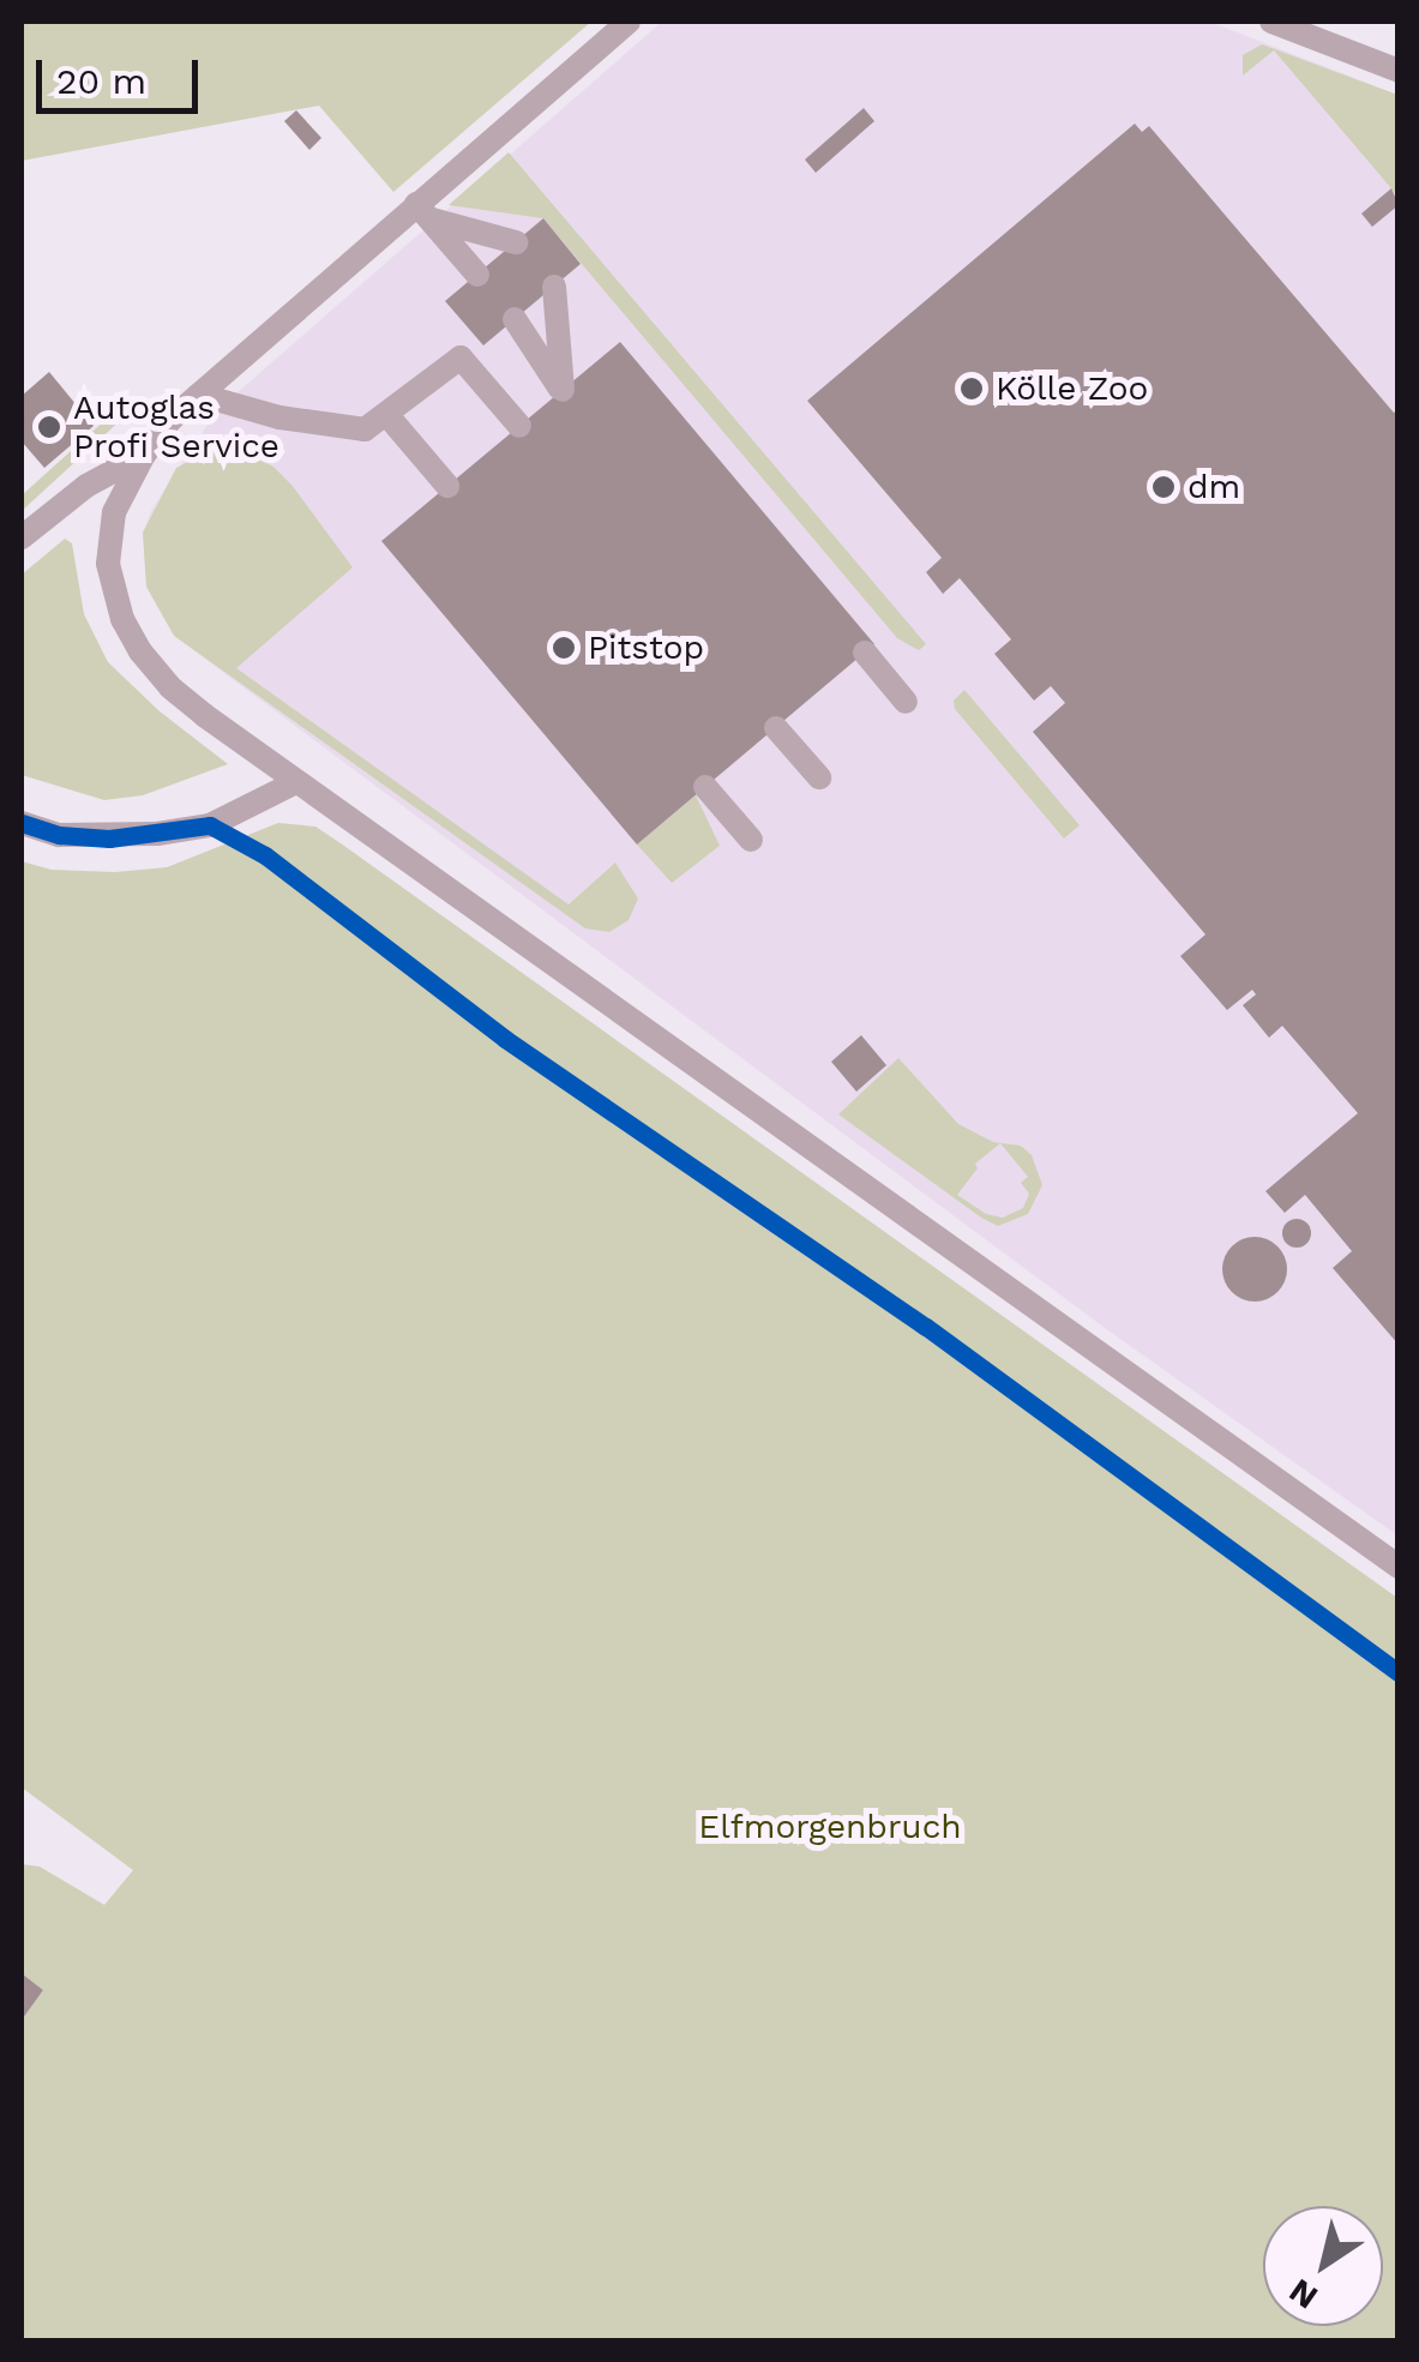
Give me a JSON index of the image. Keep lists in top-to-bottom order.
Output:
{
  "parks": ["Elfmorgenbruch"],
  "places": [
    "Kölle Zoo",
    "Autoglas Profi Service",
    "dm",
    "Pitstop"
  ],
  "scale_bar": "20 m",
  "north": "bottom left"
}
